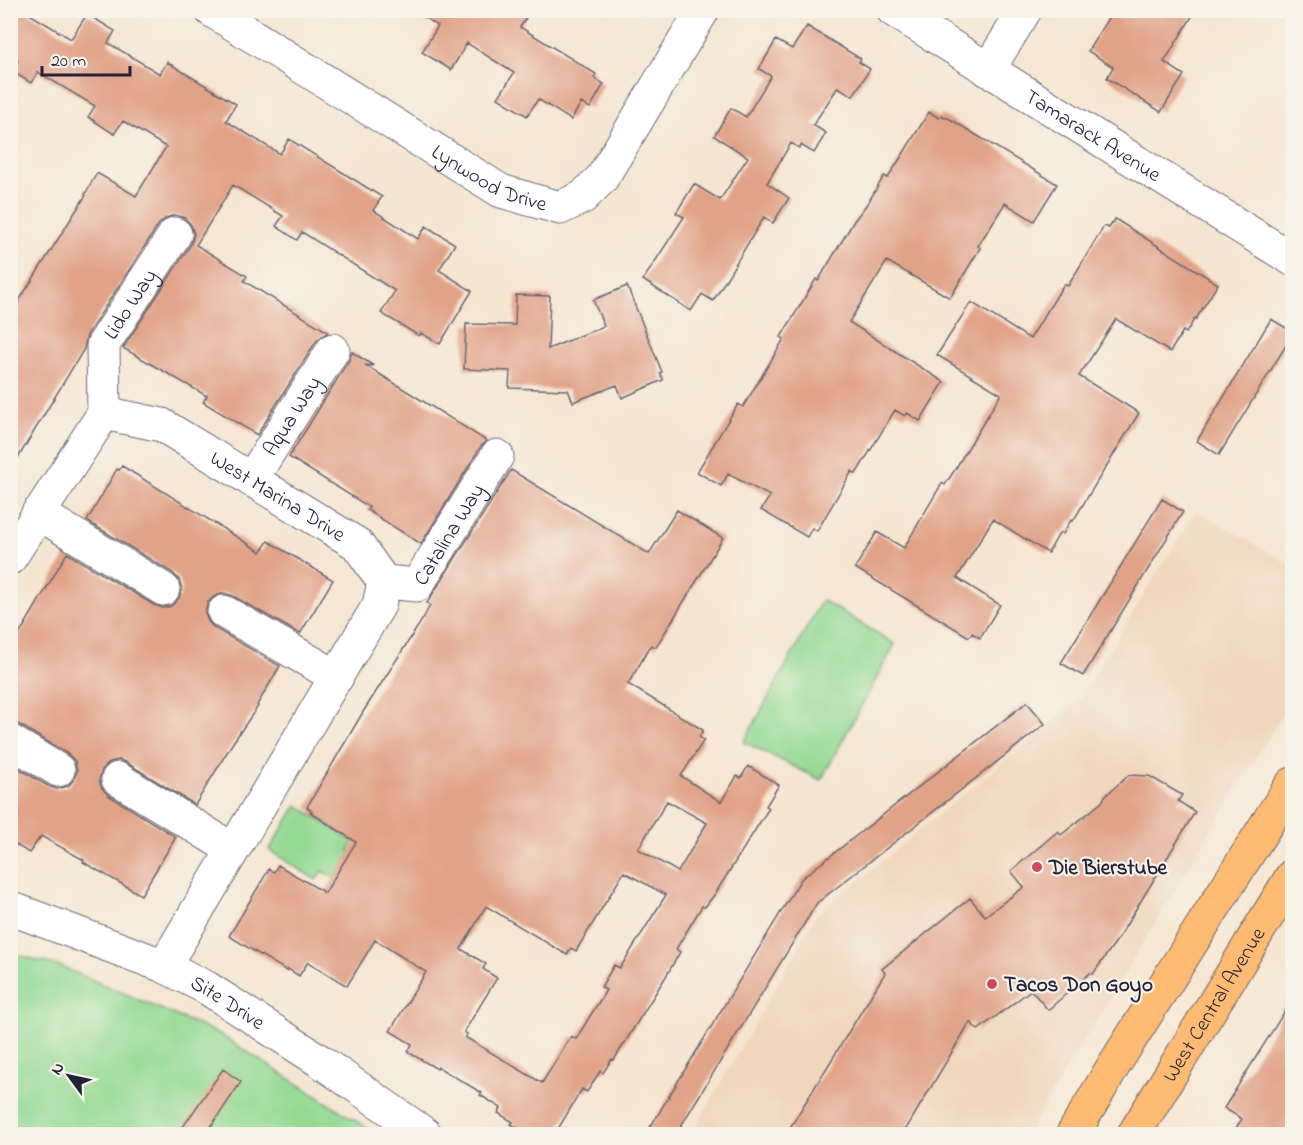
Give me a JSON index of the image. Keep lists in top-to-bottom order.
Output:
{
  "streets": {
    "main road": ["West Central Avenue"],
    "street": [
      "Tamarack Avenue",
      "Lynwood Drive",
      "Lido Way",
      "Aqua Way",
      "West Marina Drive",
      "Catalina Way",
      "Site Drive"
    ]
  },
  "crossings": [
    ["Lido Way", "West Marina Drive"],
    ["Aqua Way", "West Marina Drive"],
    ["West Marina Drive", "Catalina Way"]
  ],
  "places": ["Die Bierstube", "Tacos Don Goyo"],
  "scale_bar": "20 m",
  "north": "top left"
}
